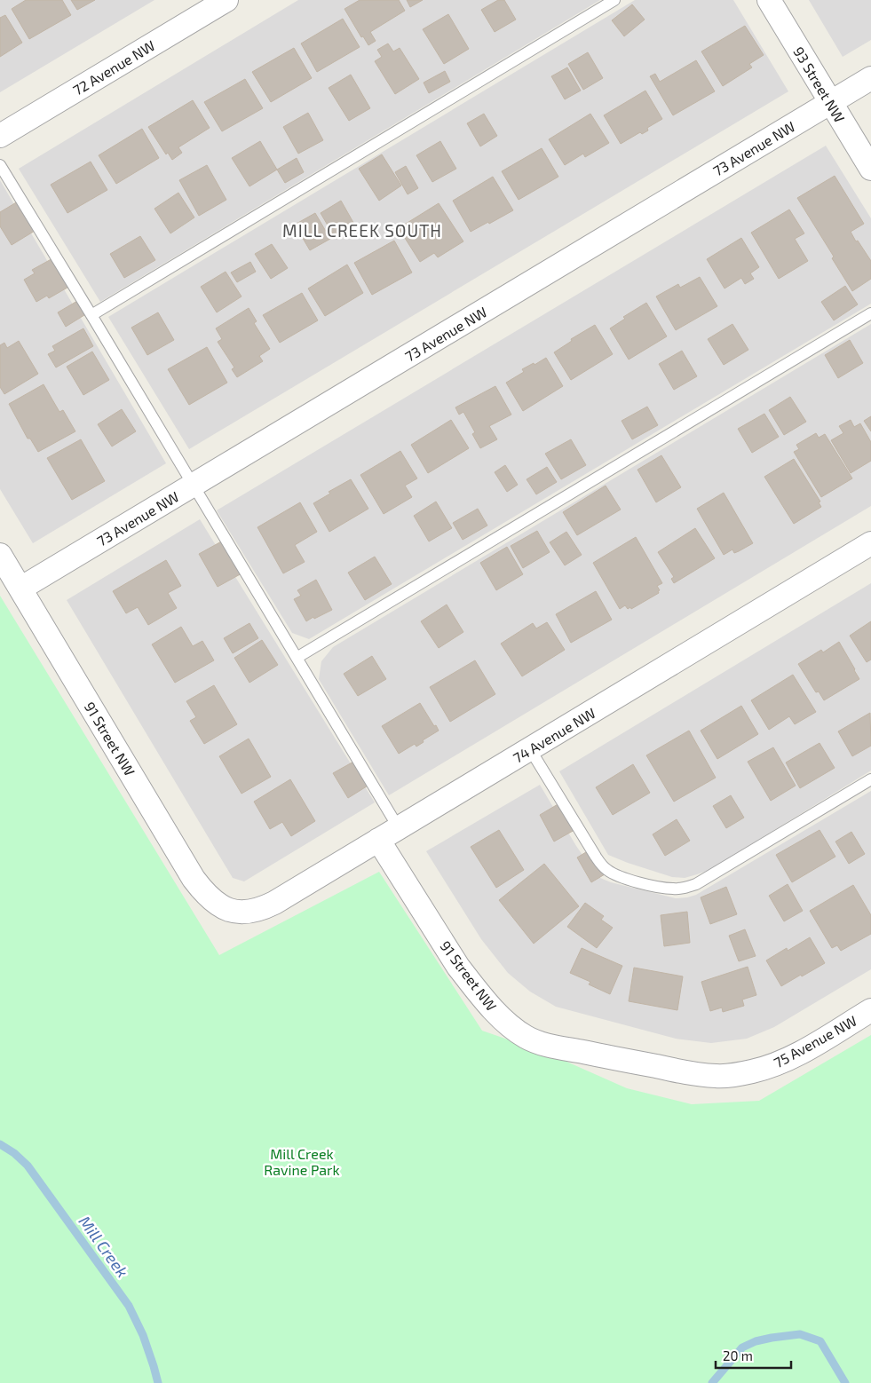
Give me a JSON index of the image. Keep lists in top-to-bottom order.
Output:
{
  "streets": {
    "street": [
      "72 Avenue NW",
      "93 Street NW",
      "73 Avenue NW",
      "74 Avenue NW",
      "91 Street NW",
      "75 Avenue NW"
    ]
  },
  "crossings": [
    ["93 Street NW", "73 Avenue NW"],
    ["73 Avenue NW", "91 Street NW"],
    ["74 Avenue NW", "91 Street NW"],
    ["91 Street NW", "75 Avenue NW"]
  ],
  "districts": ["MILL CREEK SOUTH"],
  "water": ["Mill Creek"],
  "parks": ["Mill Creek Ravine Park"],
  "scale_bar": "20 m"
}
